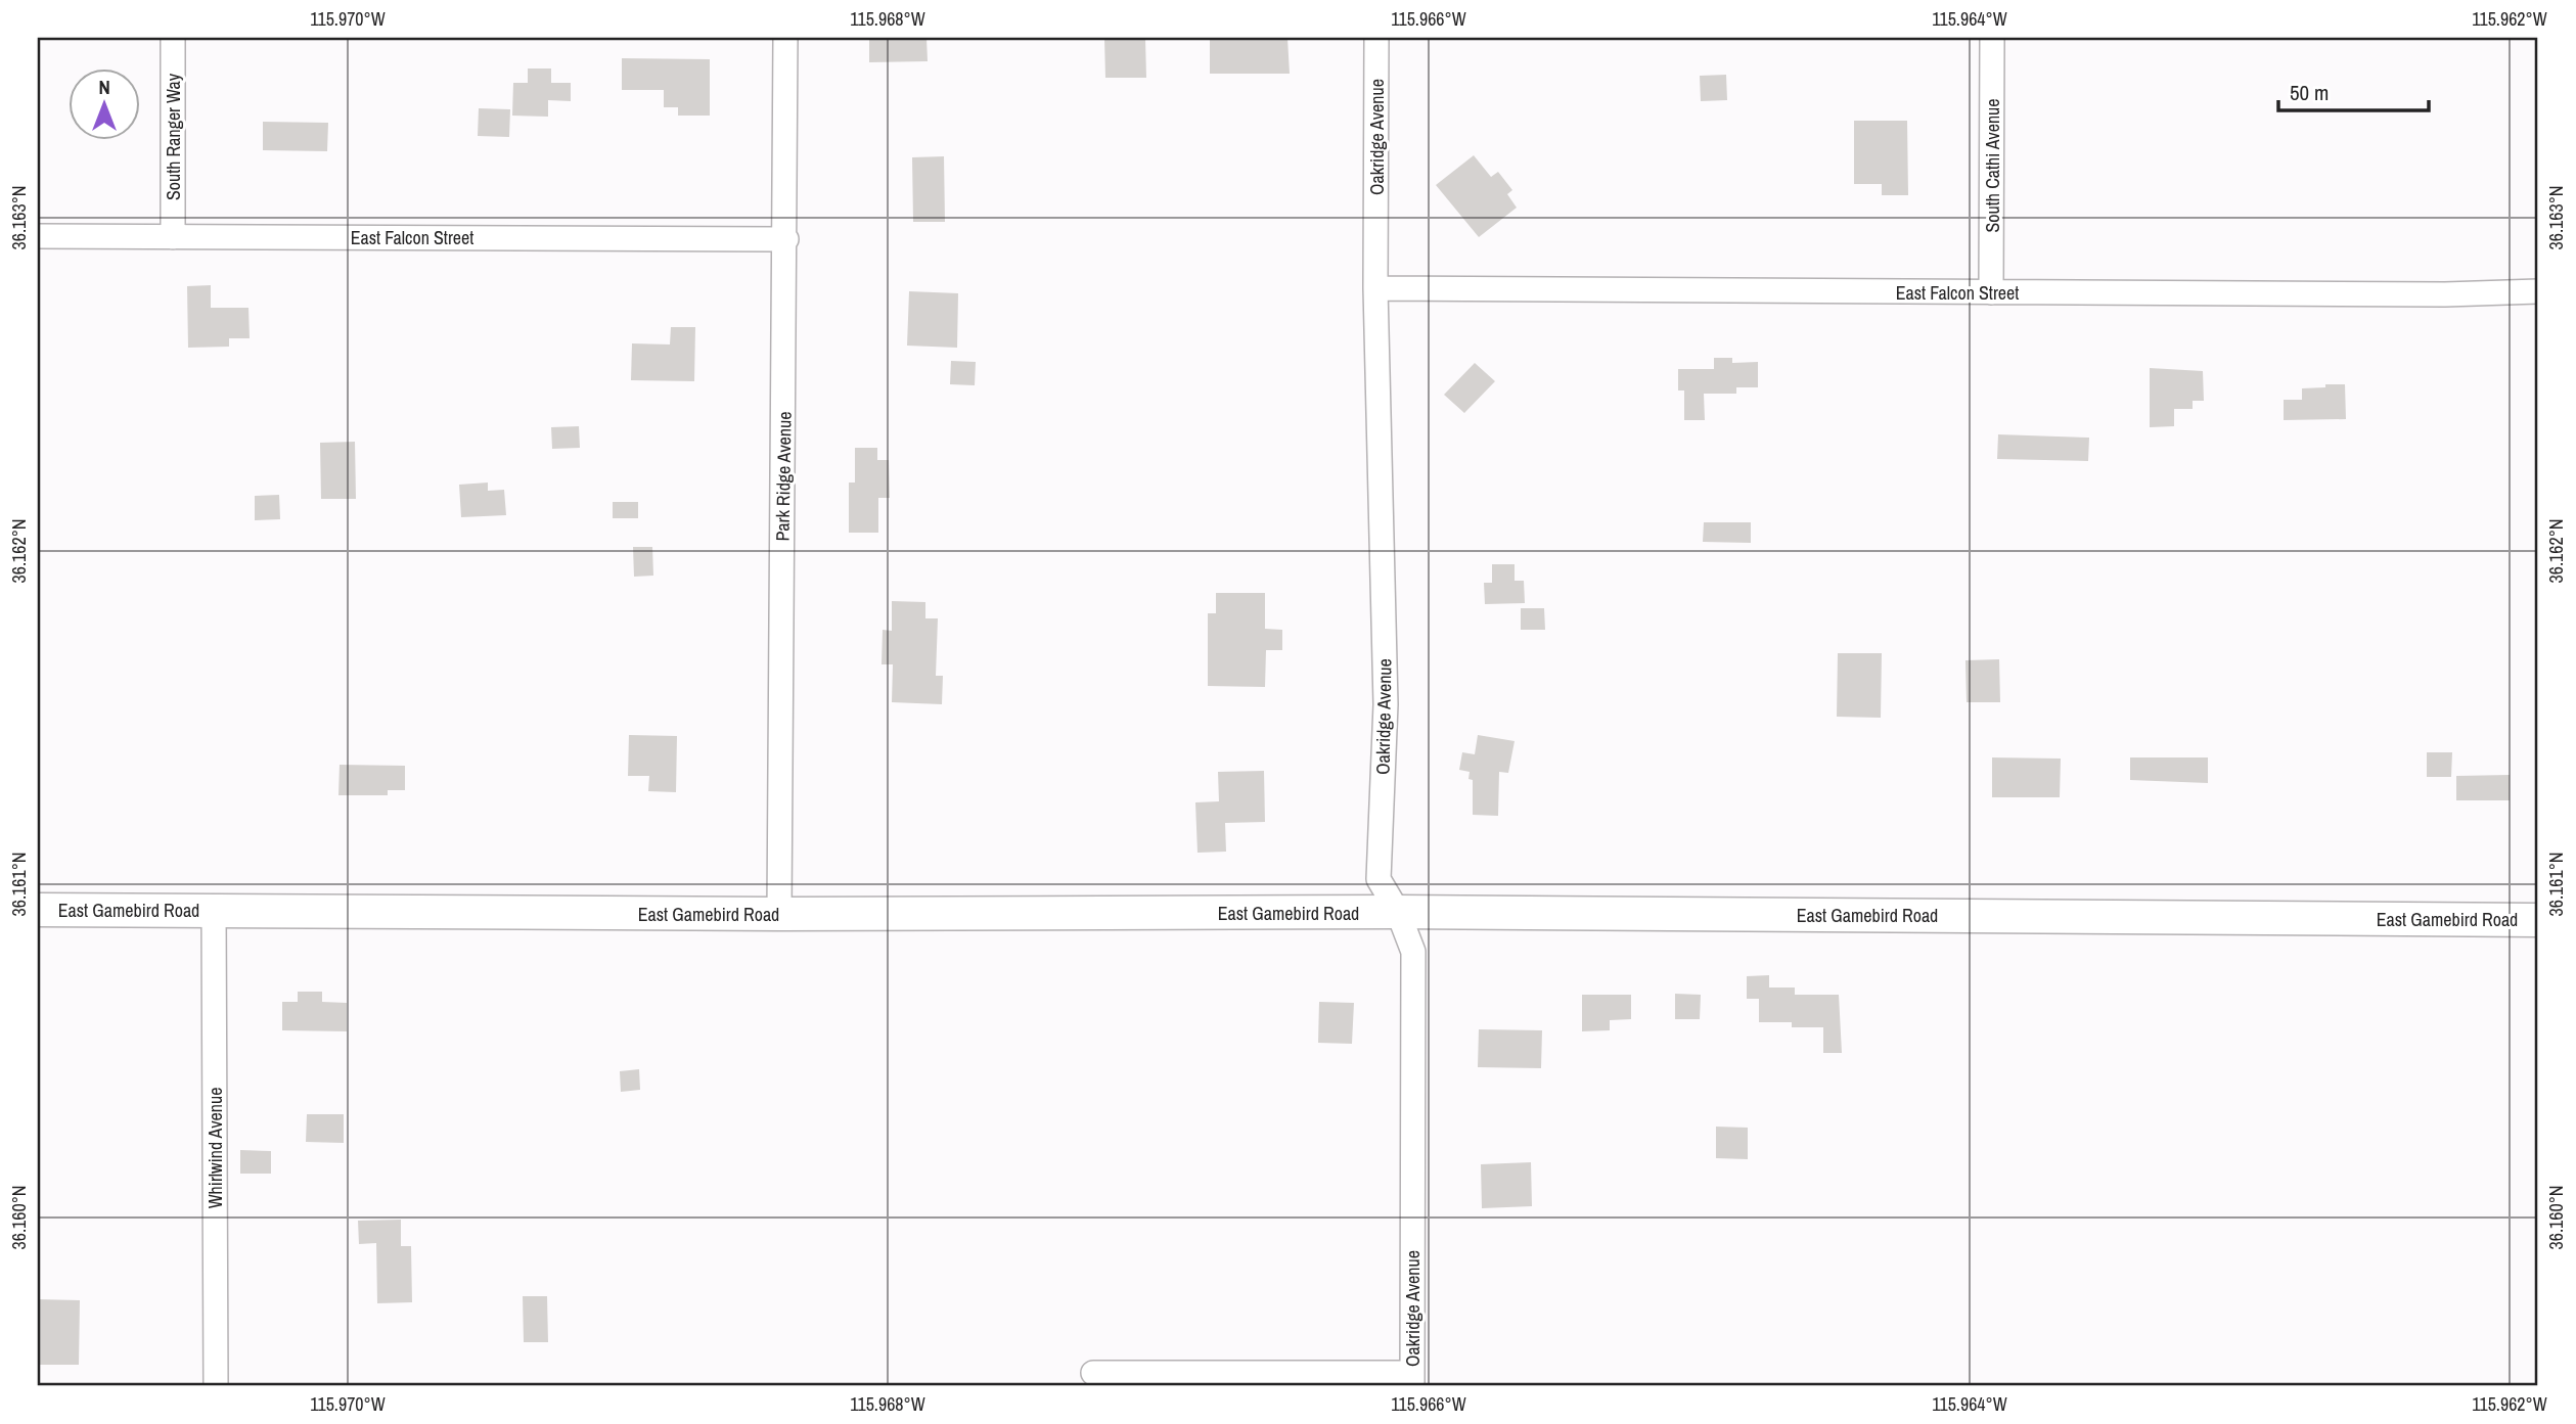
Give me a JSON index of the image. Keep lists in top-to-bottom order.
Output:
{
  "streets": {
    "main road": ["East Gamebird Road"],
    "street": [
      "South Ranger Way",
      "Oakridge Avenue",
      "South Cathi Avenue",
      "East Falcon Street",
      "Park Ridge Avenue",
      "Whirlwind Avenue"
    ]
  },
  "crossings": [
    ["South Ranger Way", "East Falcon Street"],
    ["Oakridge Avenue", "East Falcon Street"],
    ["Oakridge Avenue", "East Gamebird Road"],
    ["South Cathi Avenue", "East Falcon Street"],
    ["East Falcon Street", "Park Ridge Avenue"],
    ["Park Ridge Avenue", "East Gamebird Road"],
    ["East Gamebird Road", "Whirlwind Avenue"]
  ],
  "scale_bar": "50 m",
  "north": "top",
  "coordinates": [
    "115.970°W",
    "115.968°W",
    "115.966°W",
    "115.964°W",
    "115.962°W",
    "36.163°N",
    "36.162°N",
    "36.161°N",
    "36.160°N"
  ]
}
